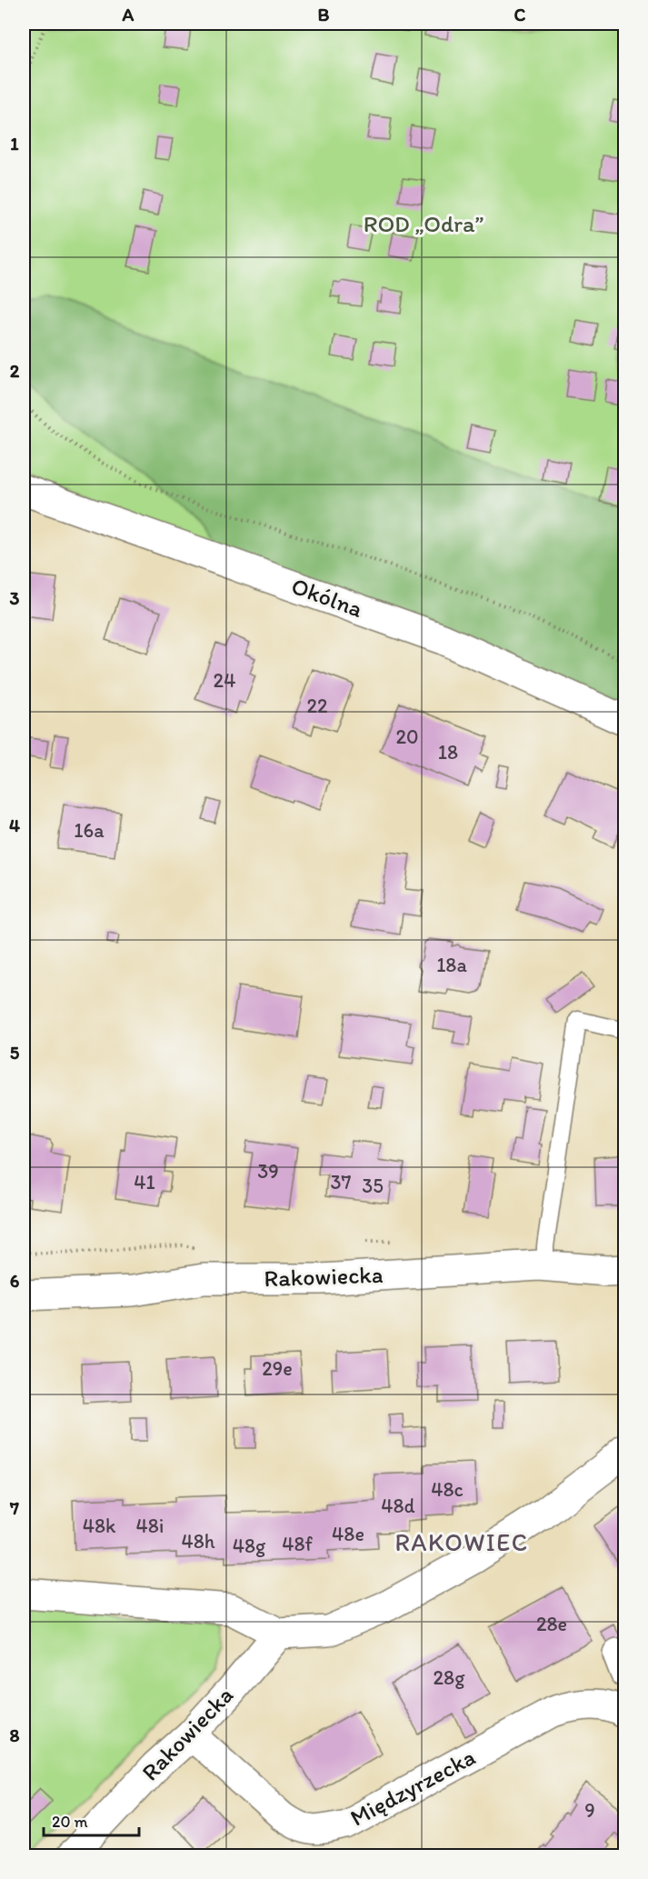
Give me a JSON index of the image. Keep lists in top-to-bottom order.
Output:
{
  "streets": {
    "street": ["Okólna", "Rakowiecka", "Międzyrzecka"]
  },
  "crossings": [
    ["Rakowiecka", "Międzyrzecka"]
  ],
  "districts": ["RAKOWIEC"],
  "parks": ["ROD „Odra”"],
  "house_numbers": [
    "24",
    "22",
    "20",
    "18",
    "16a",
    "18a",
    "39",
    "41",
    "37",
    "35",
    "29e",
    "48c",
    "48d",
    "48k",
    "48i",
    "48e",
    "48h",
    "48f",
    "48g",
    "28e",
    "28g",
    "9"
  ],
  "scale_bar": "20 m",
  "grid": {
    "columns": ["A", "B", "C"],
    "rows": [
      "1",
      "2",
      "3",
      "4",
      "5",
      "6",
      "7",
      "8"
    ]
  }
}
